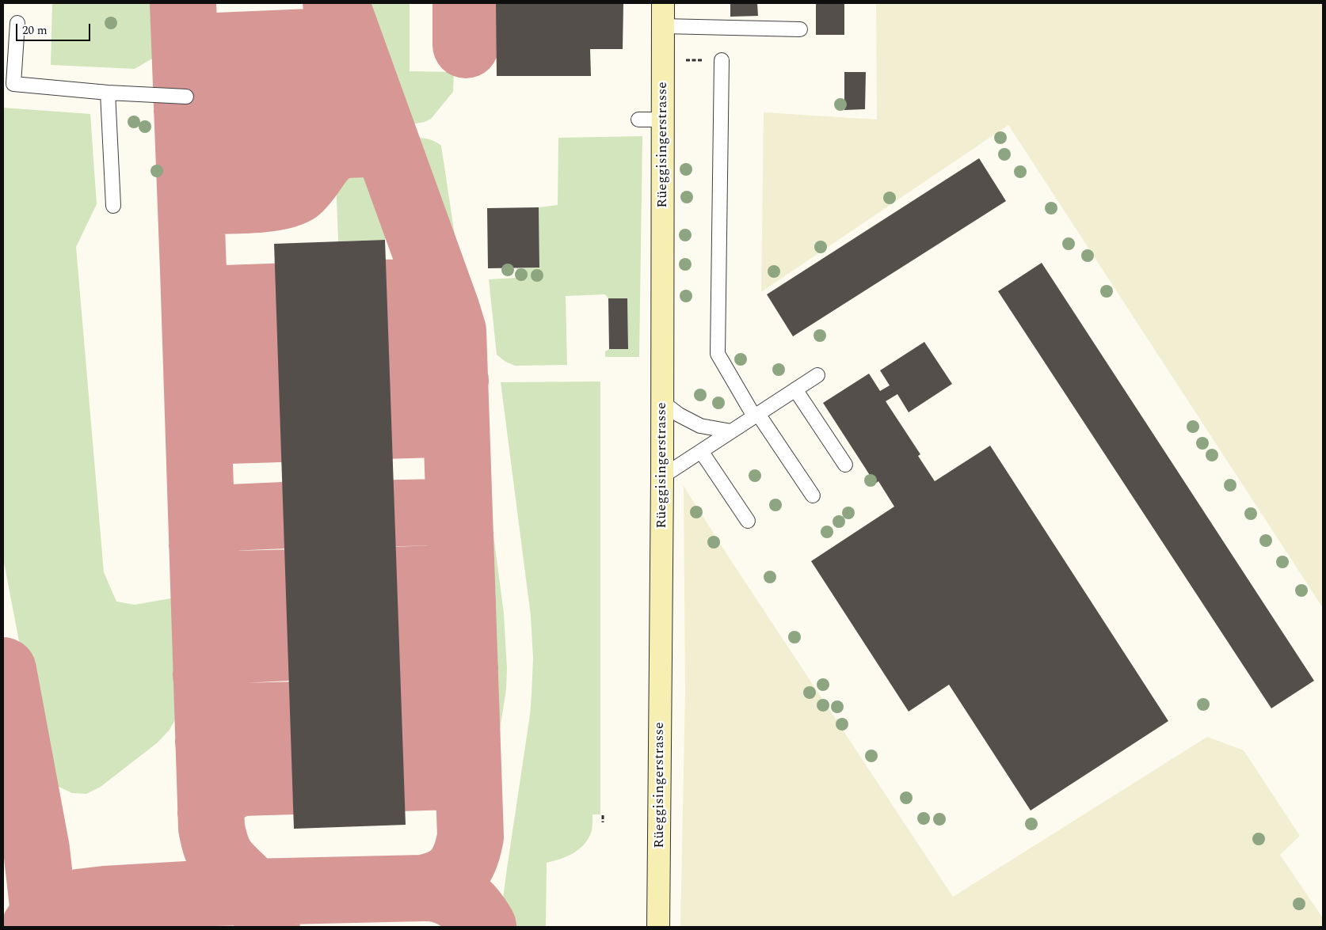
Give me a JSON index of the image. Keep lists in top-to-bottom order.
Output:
{
  "streets": {
    "main road": ["Rüeggisingerstrasse"]
  },
  "scale_bar": "20 m"
}
